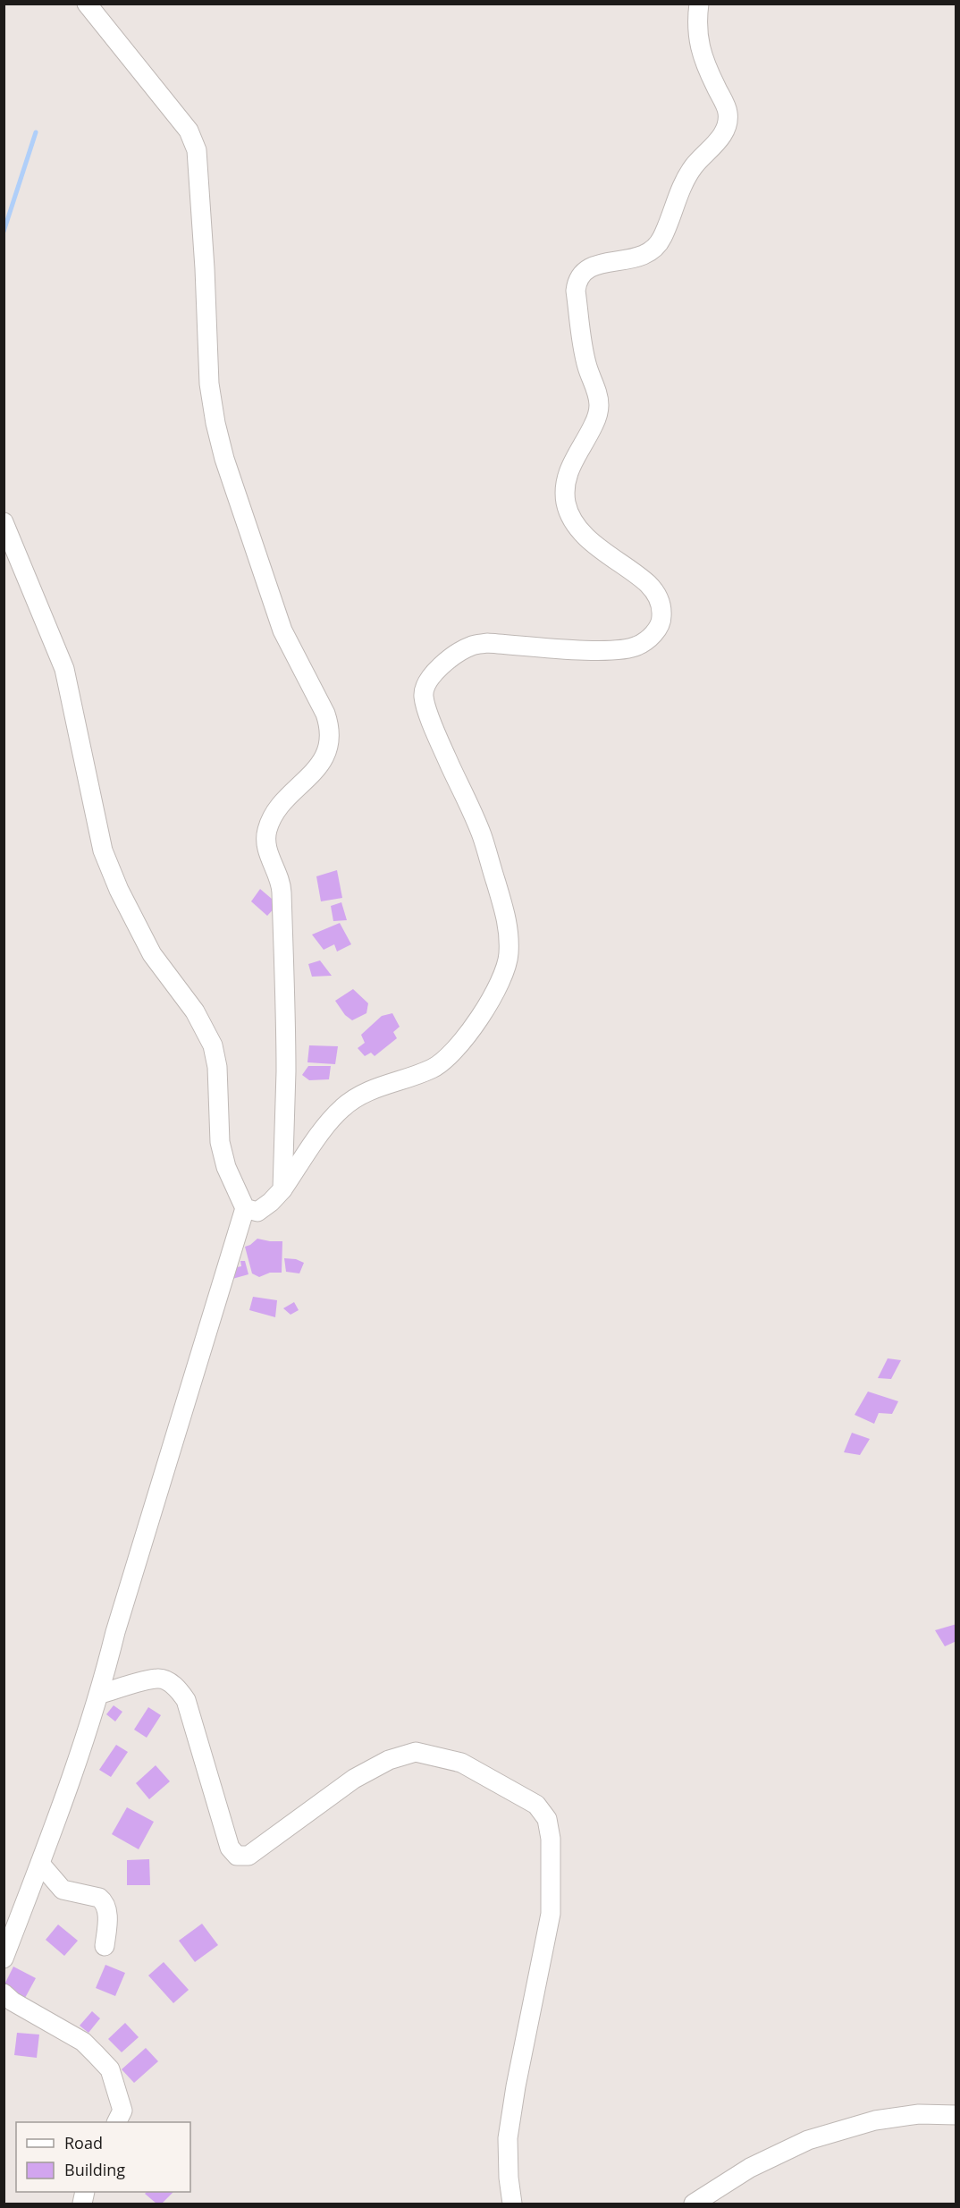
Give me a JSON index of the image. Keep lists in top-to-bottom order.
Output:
{
  "legend": ["Road", "Building"]
}
